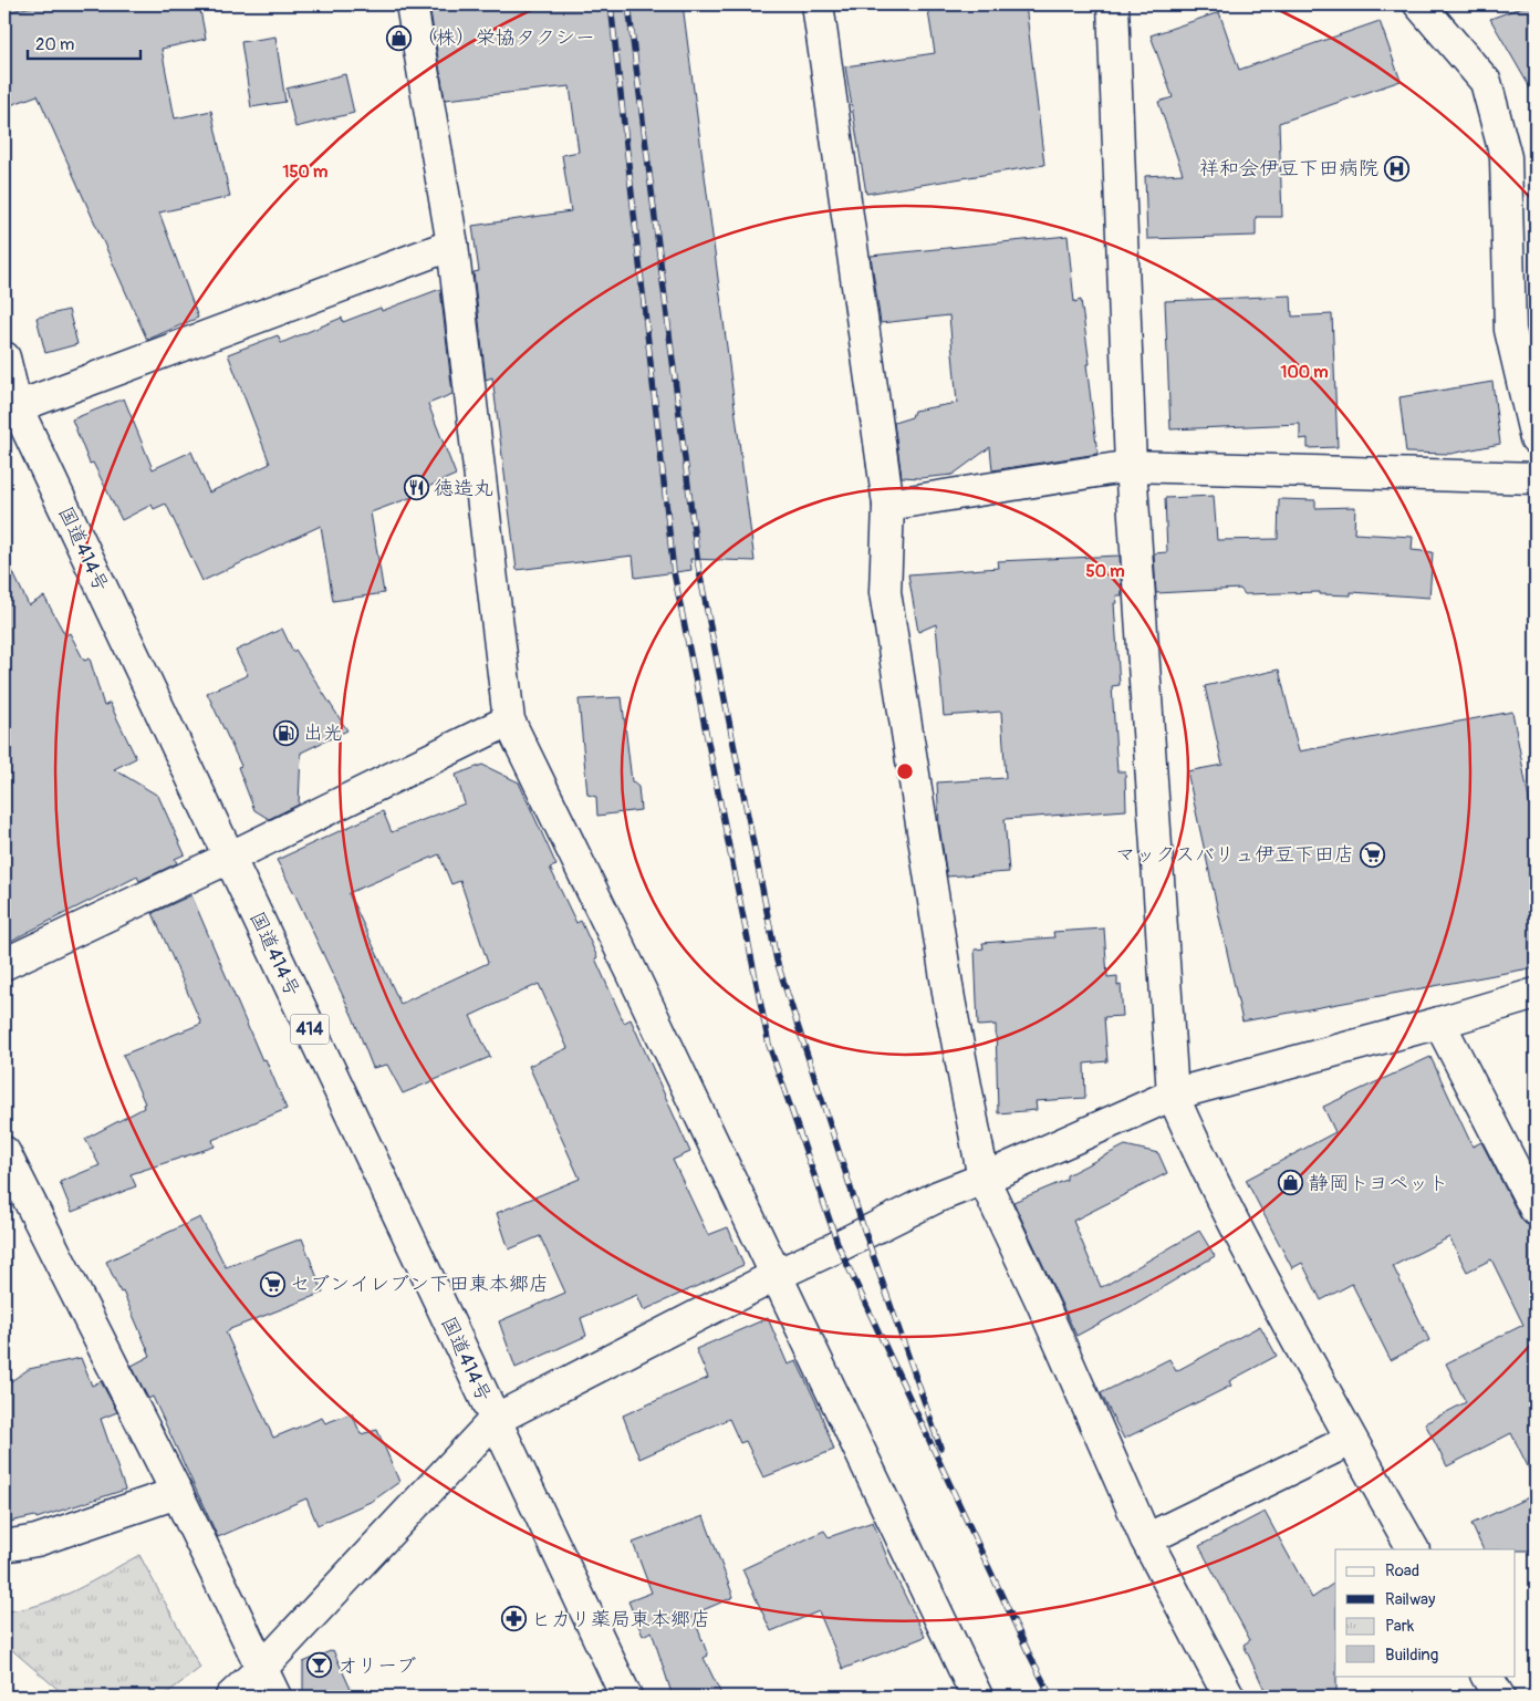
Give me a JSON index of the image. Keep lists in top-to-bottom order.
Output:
{
  "streets": {
    "main road": ["国道414号", "414"]
  },
  "places": {
    "shop": ["（株）栄協タクシー", "静岡トヨペット"],
    "hospital": ["祥和会伊豆下田病院"],
    "restaurant": ["徳造丸"],
    "fuel station": ["出光"],
    "supermarket": ["マックスバリュ伊豆下田店", "セブンイレブン下田東本郷店"],
    "pharmacy": ["ヒカリ薬局東本郷店"],
    "bar": ["オリーブ"]
  },
  "legend": [
    "Road",
    "Railway",
    "Park",
    "Building"
  ],
  "scale_bar": "20 m",
  "rings": ["150 m", "100 m", "50 m"]
}
